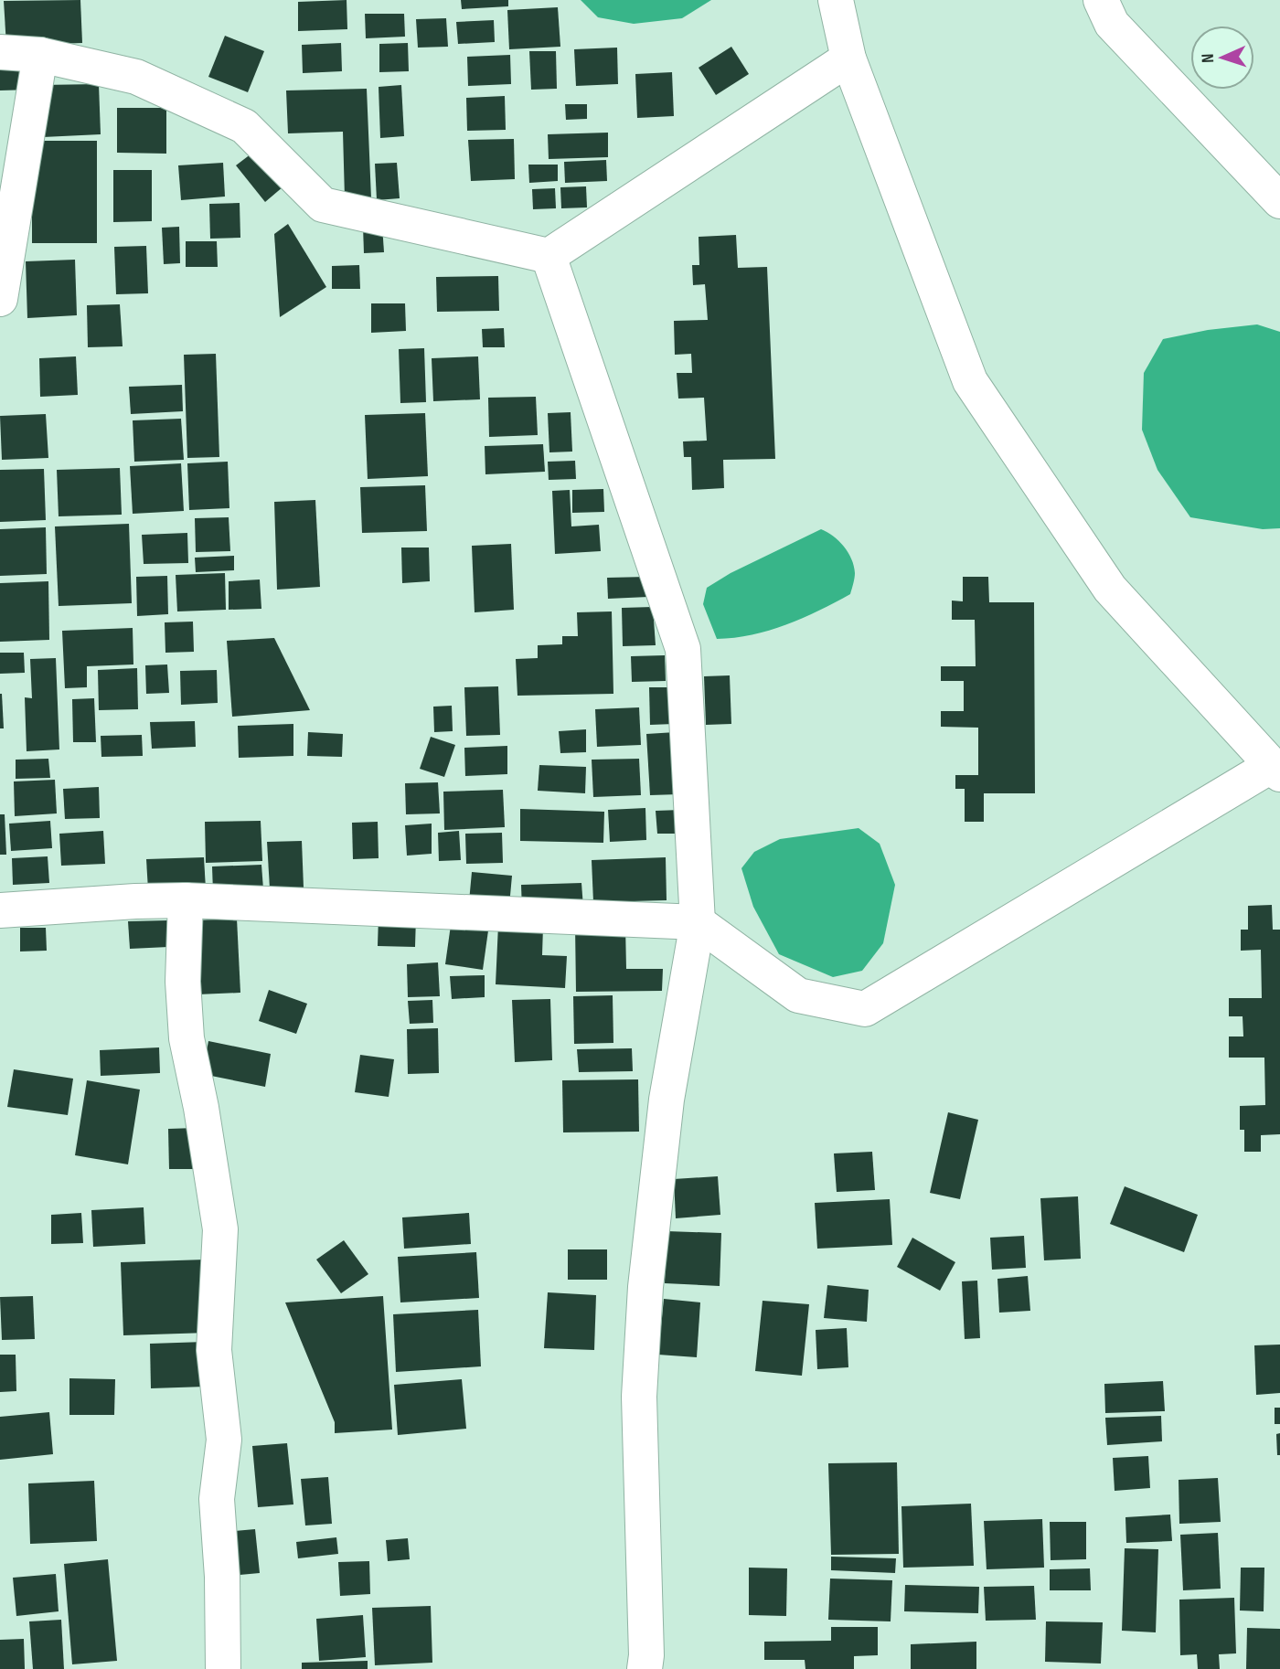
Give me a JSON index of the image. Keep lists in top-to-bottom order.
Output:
{
  "north": "left"
}
